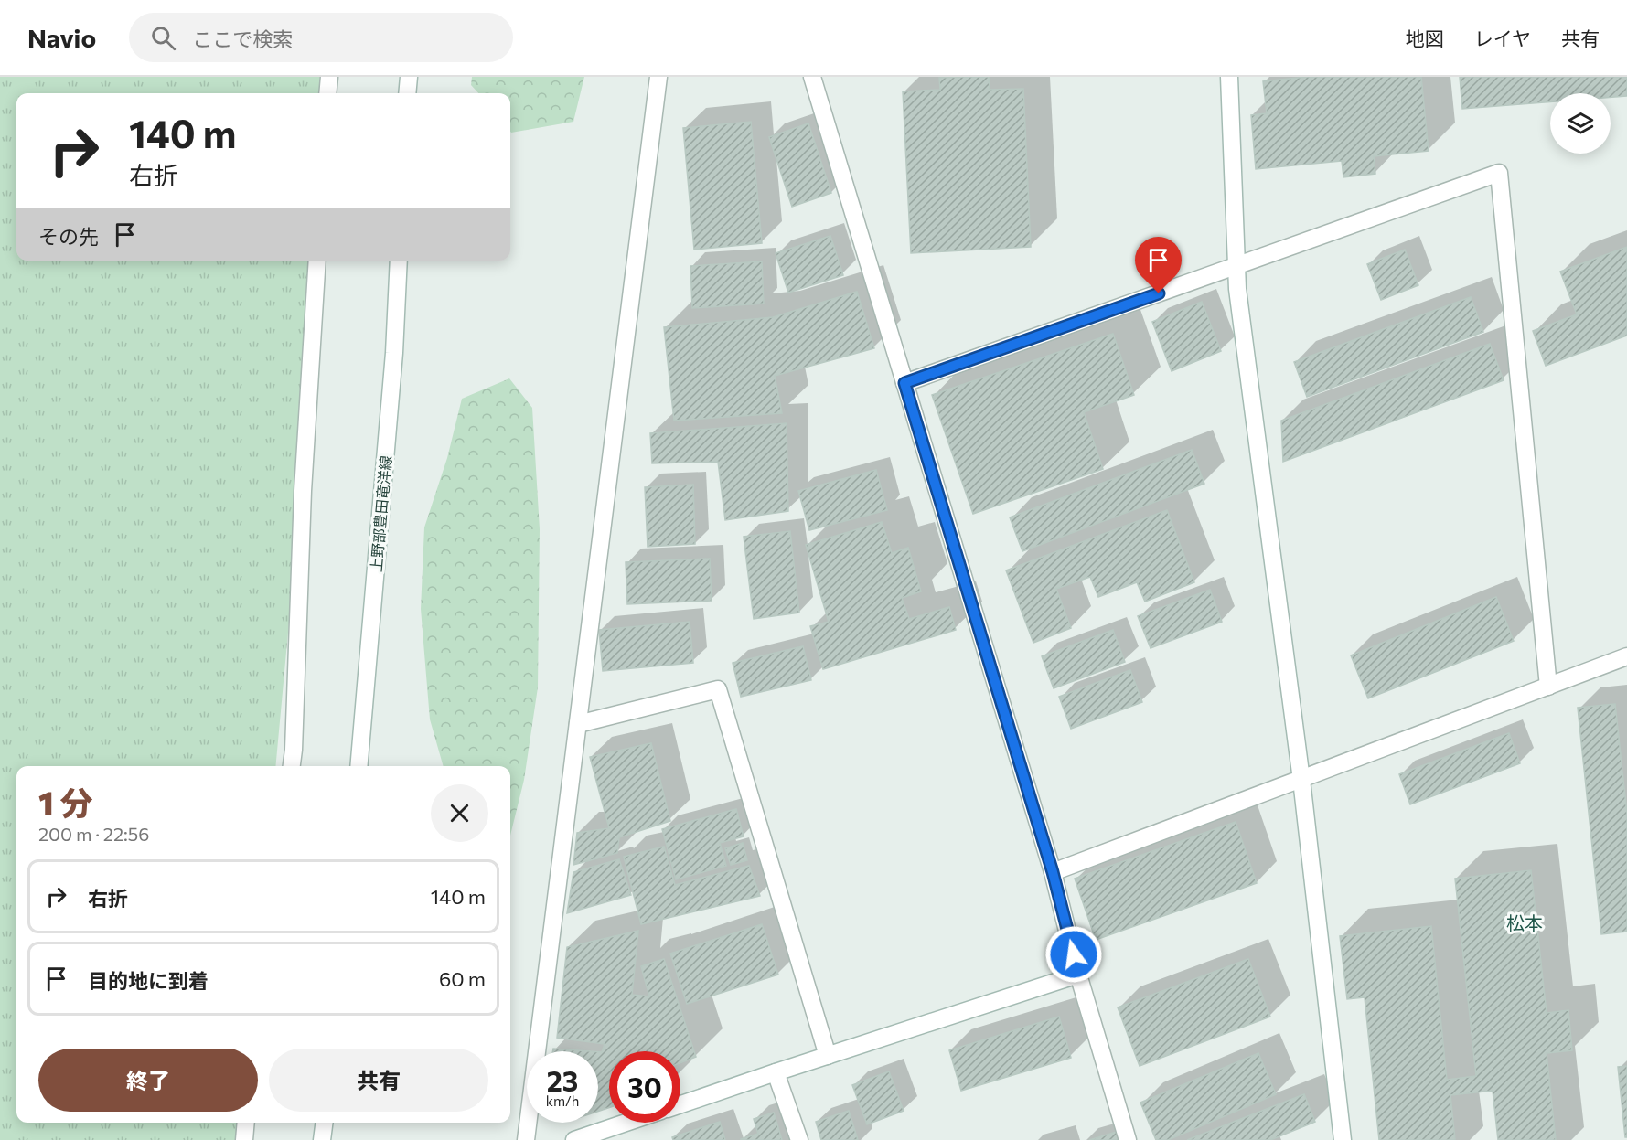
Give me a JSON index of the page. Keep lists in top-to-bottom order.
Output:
{
  "streets": {
    "street": ["上野部豊田竜洋線"]
  },
  "districts": ["松本"],
  "page": {
    "header": "Navio",
    "search": "ここで検索",
    "nav": ["地図", "レイヤ", "共有"],
    "turn": ["140 m", "右折"],
    "then": "その先",
    "heading": ["1 分", "200 m · 22:56"],
    "list": [
      {
        "name": "右折",
        "value": "140 m"
      },
      {
        "name": "目的地に到着",
        "value": "60 m"
      }
    ],
    "buttons": ["終了", "共有"],
    "speed": "23 km/h",
    "limit": "30"
  }
}
